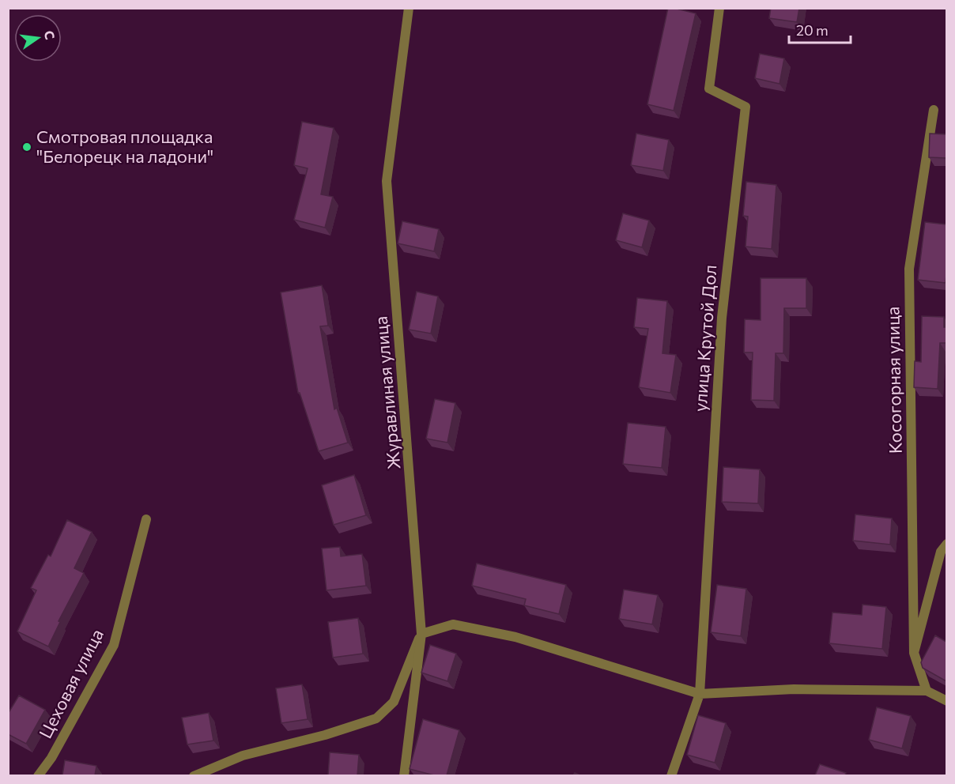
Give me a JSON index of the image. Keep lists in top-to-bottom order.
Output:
{
  "streets": {
    "street": [
      "улица Крутой Дол",
      "Косогорная улица",
      "Журавлиная улица",
      "Цеховая улица"
    ]
  },
  "places": ["Смотровая площадка \"Белорецк на ладони\""],
  "scale_bar": "20 m",
  "north": "right"
}
